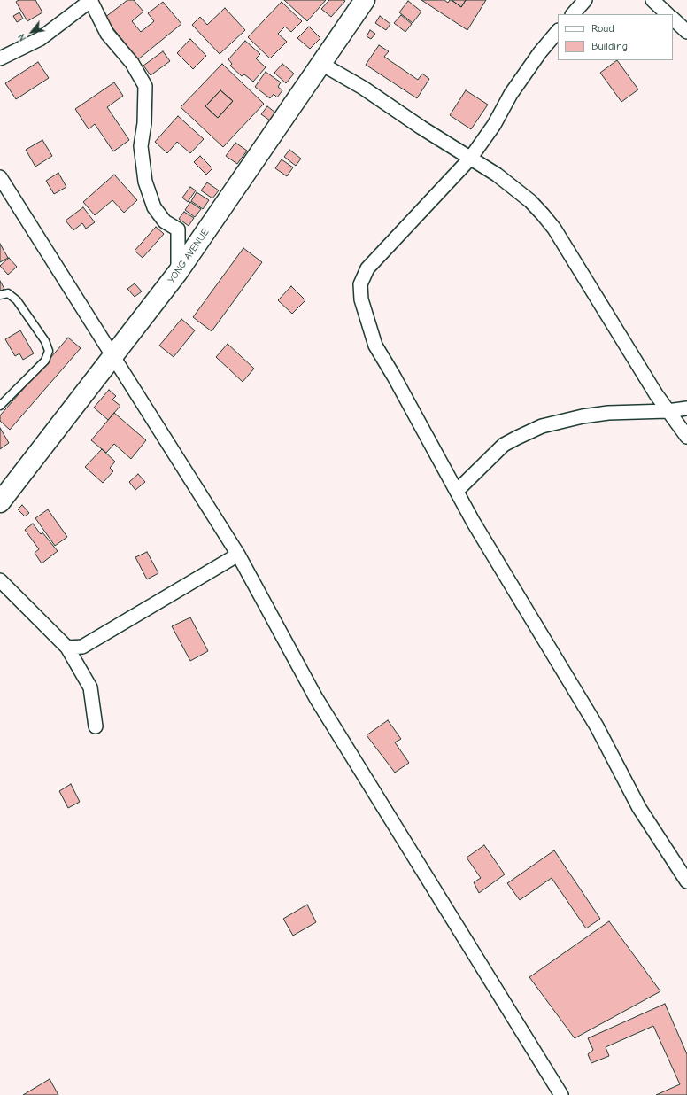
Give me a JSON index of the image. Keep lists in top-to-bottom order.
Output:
{
  "streets": {
    "street": ["YONG AVENUE"]
  },
  "legend": ["Road", "Building"],
  "north": "bottom left"
}
